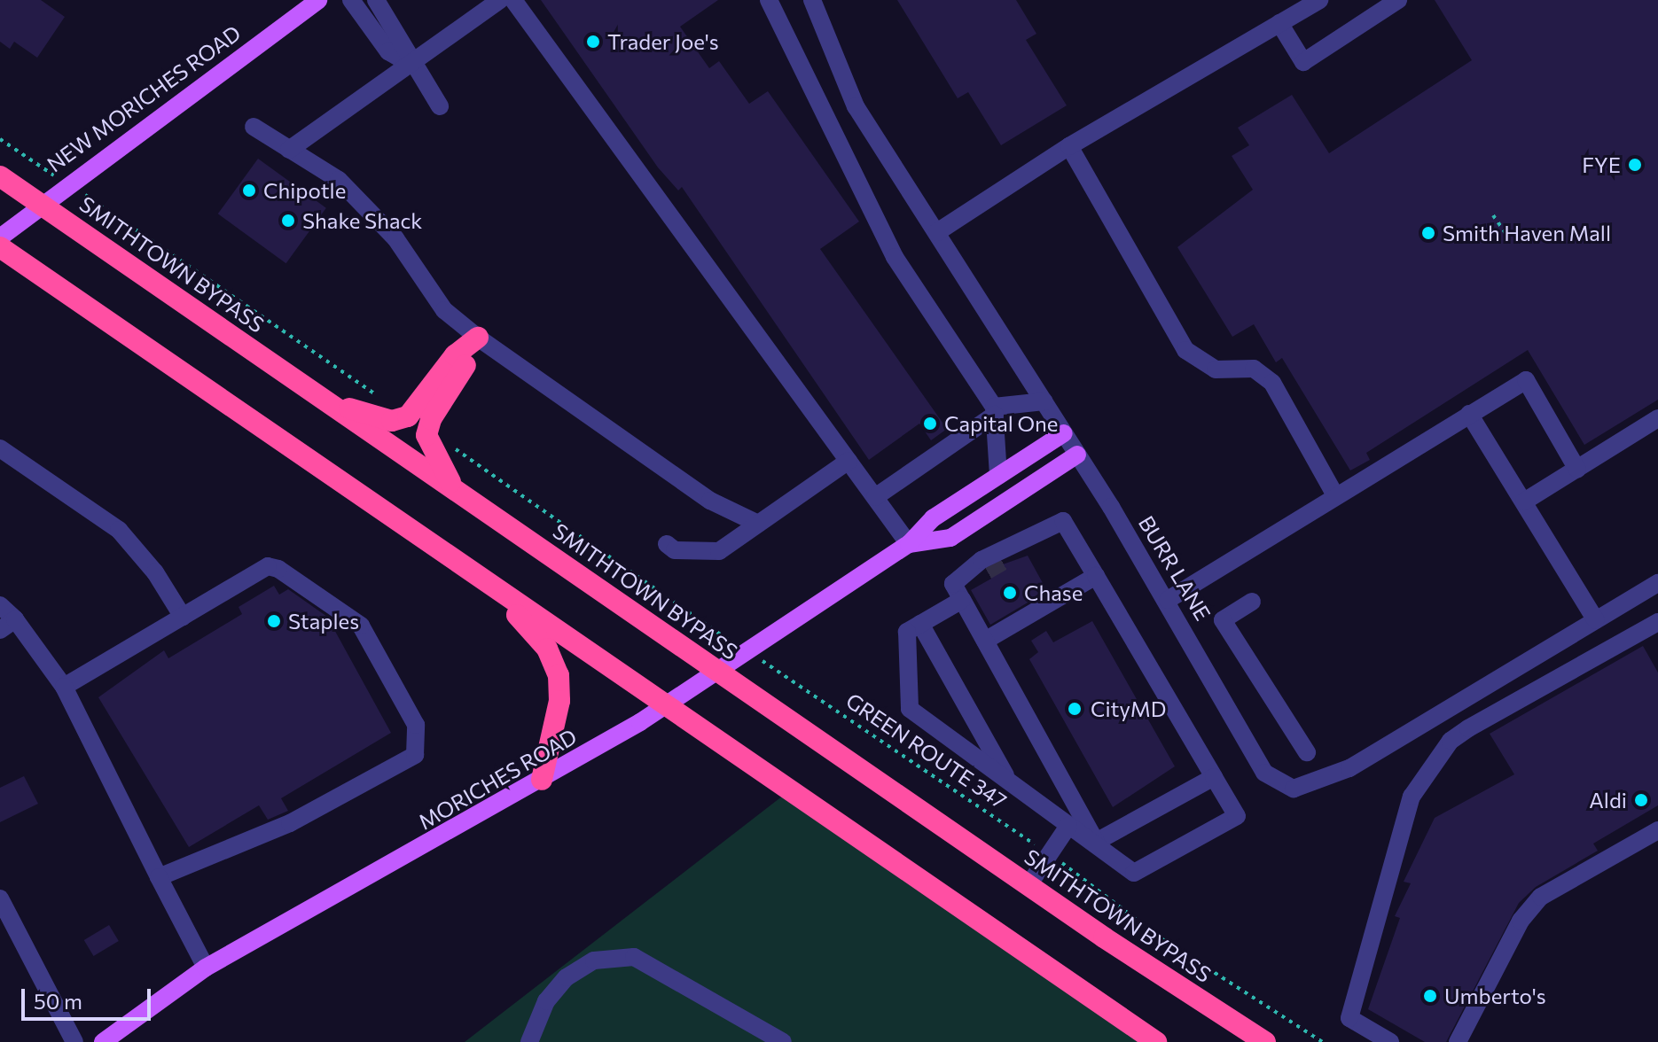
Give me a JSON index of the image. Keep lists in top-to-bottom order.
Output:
{
  "streets": {
    "highway": ["SMITHTOWN BYPASS"],
    "main road": ["NEW MORICHES ROAD", "MORICHES ROAD"],
    "street": ["BURR LANE"],
    "path": ["GREEN ROUTE 347"]
  },
  "crossings": [
    ["NEW MORICHES ROAD", "SMITHTOWN BYPASS"],
    ["SMITHTOWN BYPASS", "MORICHES ROAD"],
    ["BURR LANE", "MORICHES ROAD"]
  ],
  "places": [
    "Trader Joe's",
    "FYE",
    "Chipotle",
    "Shake Shack",
    "Smith Haven Mall",
    "Capital One",
    "Chase",
    "Staples",
    "CityMD",
    "Aldi",
    "Umberto's"
  ],
  "scale_bar": "50 m"
}
